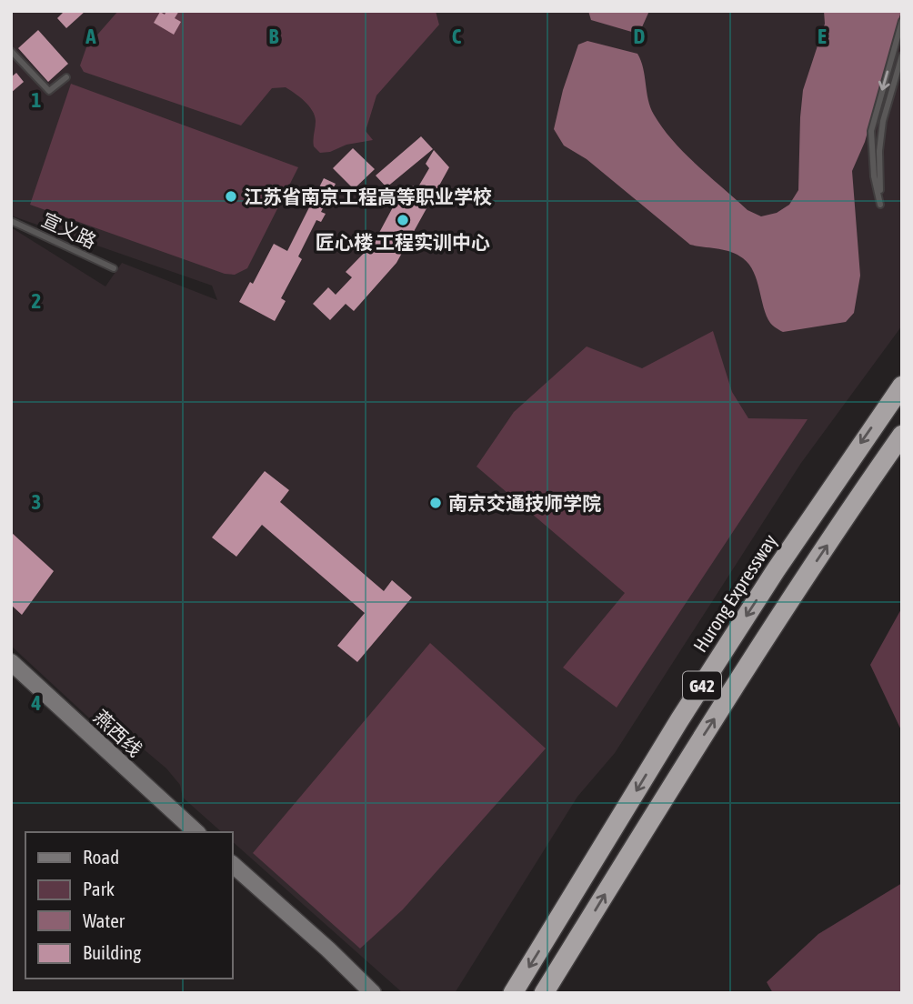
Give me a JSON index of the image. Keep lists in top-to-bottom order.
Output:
{
  "streets": {
    "highway": ["Hurong Expressway", "G42"],
    "main road": ["燕西线"],
    "lane": ["宣义路"]
  },
  "places": ["江苏省南京工程高等职业学校", "匠心楼 工程实训中心", "南京交通技师学院"],
  "legend": [
    "Road",
    "Park",
    "Water",
    "Building"
  ],
  "grid": {
    "columns": [
      "A",
      "B",
      "C",
      "D",
      "E"
    ],
    "rows": [
      "1",
      "2",
      "3",
      "4"
    ]
  }
}
